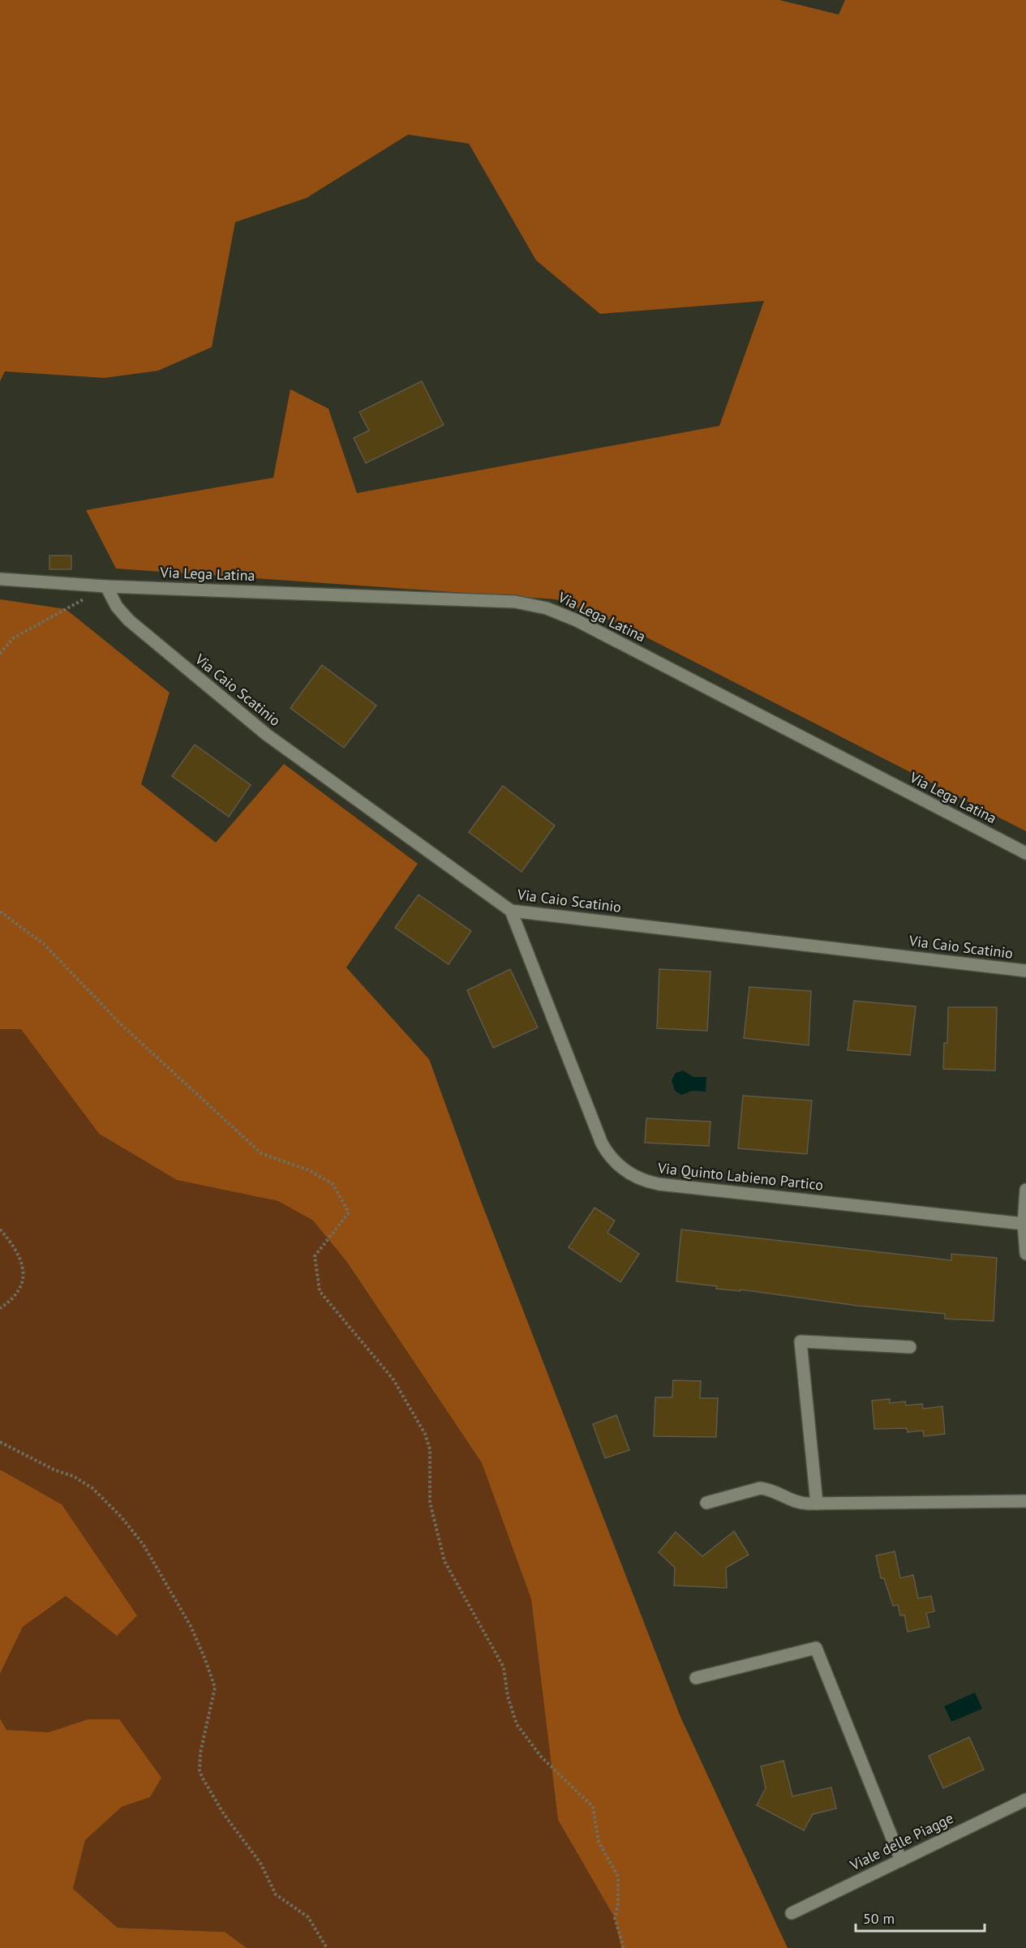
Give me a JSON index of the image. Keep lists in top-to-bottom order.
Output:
{
  "streets": {
    "street": [
      "Via Lega Latina",
      "Via Caio Scatinio",
      "Via Quinto Labieno Partico",
      "Viale delle Piagge"
    ]
  },
  "crossings": [
    ["Via Lega Latina", "Via Caio Scatinio"],
    ["Via Caio Scatinio", "Via Quinto Labieno Partico"]
  ],
  "scale_bar": "50 m"
}
